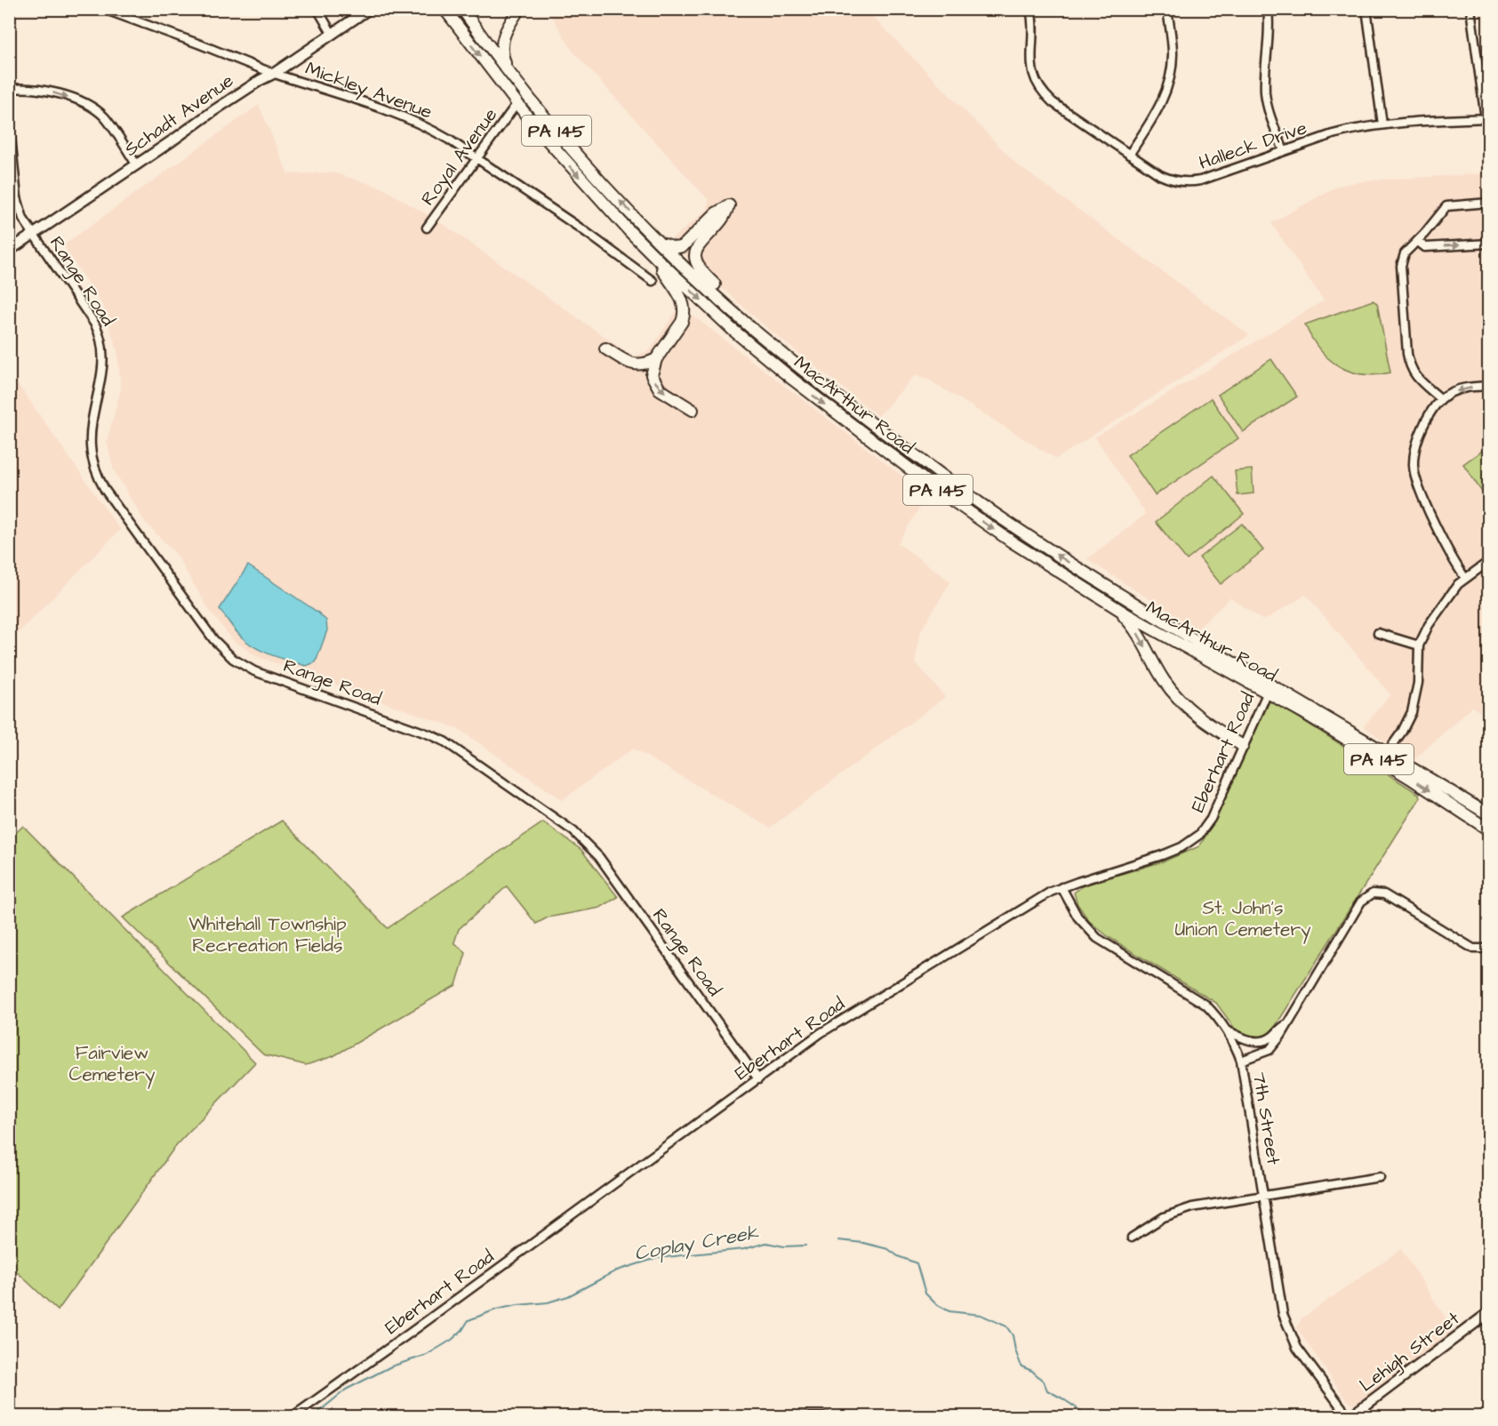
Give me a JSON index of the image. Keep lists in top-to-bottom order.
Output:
{
  "streets": {
    "highway": ["PA 145", "MacArthur Road"],
    "main road": ["Schadt Avenue", "Lehigh Street"],
    "street": [
      "Mickley Avenue",
      "Halleck Drive",
      "Royal Avenue",
      "Range Road",
      "Eberhart Road",
      "7th Street"
    ]
  },
  "crossings": [
    ["Mickley Avenue", "Schadt Avenue"],
    ["Mickley Avenue", "Royal Avenue"],
    ["Schadt Avenue", "Range Road"],
    ["Royal Avenue", "MacArthur Road"],
    ["Range Road", "Eberhart Road"],
    ["MacArthur Road", "Eberhart Road"],
    ["Eberhart Road", "7th Street"],
    ["7th Street", "Lehigh Street"]
  ],
  "water": ["Coplay Creek"],
  "parks": ["St. John's Union Cemetery", "Whitehall Township Recreation Fields", "Fairview Cemetery"]
}
